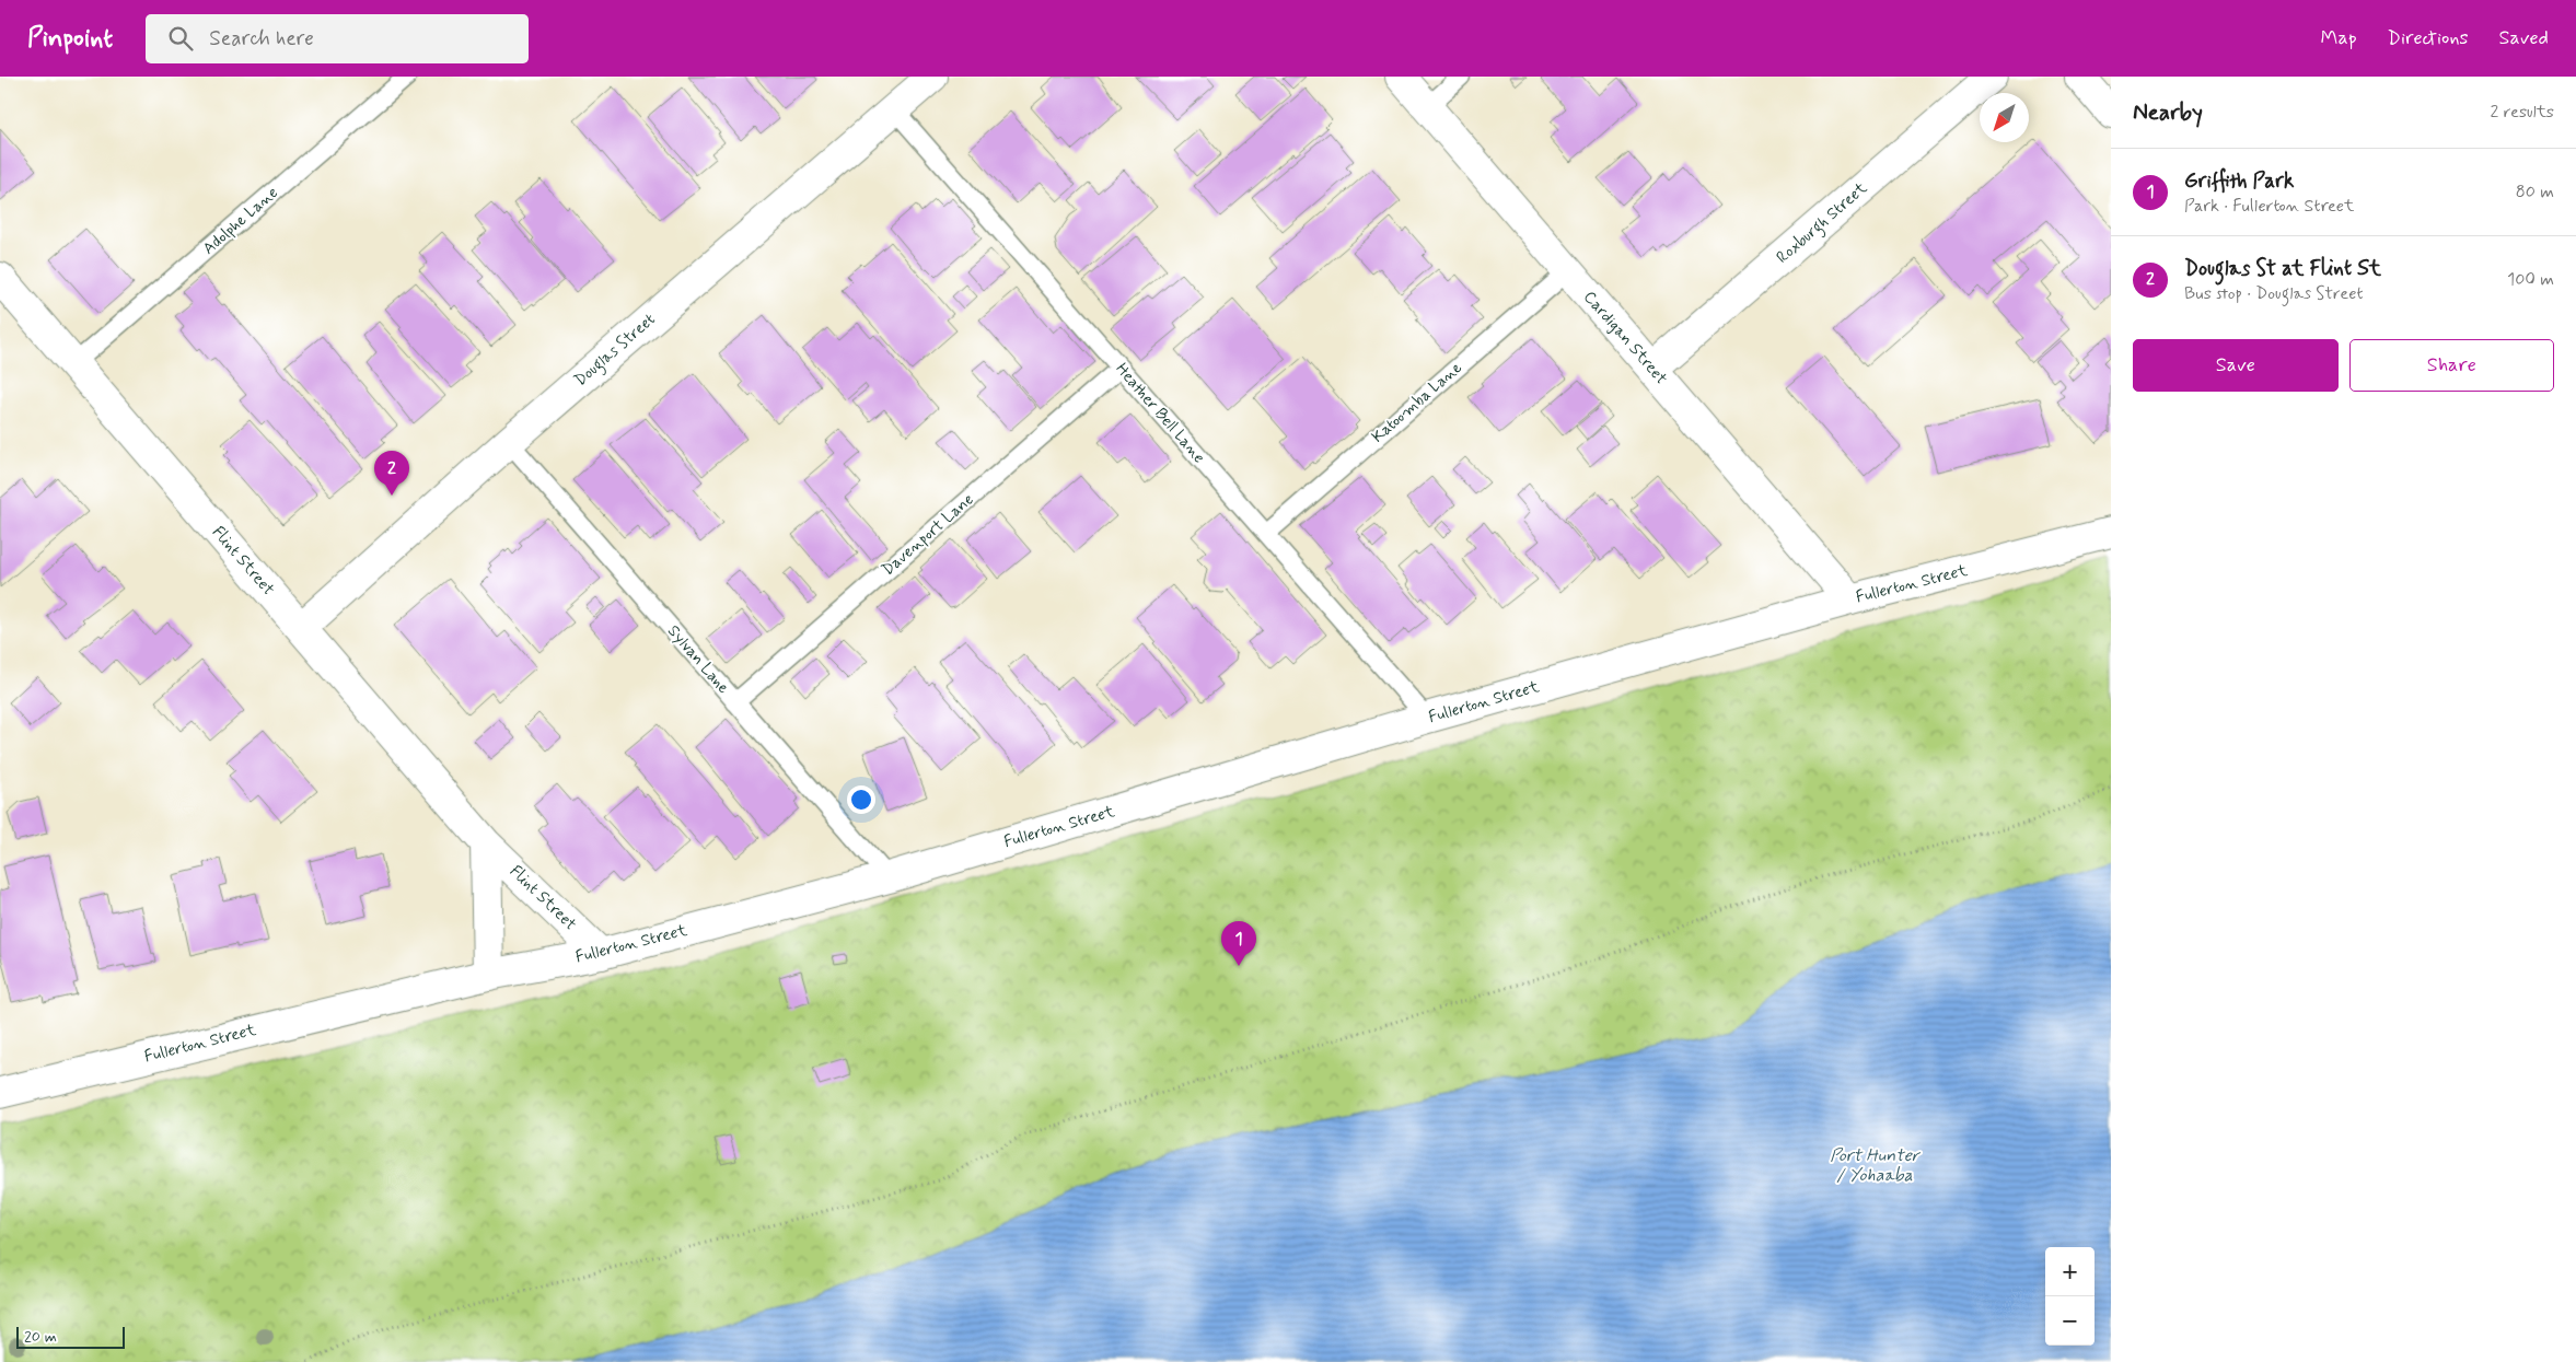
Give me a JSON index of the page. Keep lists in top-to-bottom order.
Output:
{
  "streets": {
    "street": [
      "Roxburgh Street",
      "Cardigan Street",
      "Douglas Street",
      "Flint Street",
      "Fullerton Street"
    ],
    "lane": [
      "Adolphe Lane",
      "Katoomba Lane",
      "Heather Bell Lane",
      "Davenport Lane",
      "Sylvan Lane"
    ]
  },
  "crossings": [
    ["Adolphe Lane", "Flint Street"],
    ["Roxburgh Street", "Cardigan Street"],
    ["Cardigan Street", "Katoomba Lane"],
    ["Cardigan Street", "Fullerton Street"],
    ["Douglas Street", "Heather Bell Lane"],
    ["Douglas Street", "Flint Street"],
    ["Douglas Street", "Sylvan Lane"],
    ["Katoomba Lane", "Heather Bell Lane"],
    ["Heather Bell Lane", "Davenport Lane"],
    ["Heather Bell Lane", "Fullerton Street"],
    ["Davenport Lane", "Sylvan Lane"],
    ["Flint Street", "Fullerton Street"],
    ["Fullerton Street", "Sylvan Lane"]
  ],
  "water": ["Port Hunter / Yohaaba"],
  "scale_bar": "20 m",
  "north": "bottom left",
  "page": {
    "header": "Pinpoint",
    "search": "Search here",
    "nav": ["Map", "Directions", "Saved"],
    "heading": ["Nearby", "2 results"],
    "list": [
      {
        "mark": "1",
        "name": "Griffith Park",
        "note": "Park · Fullerton Street",
        "value": "80 m"
      },
      {
        "mark": "2",
        "name": "Douglas St at Flint St",
        "note": "Bus stop · Douglas Street",
        "value": "100 m"
      }
    ],
    "buttons": ["Save", "Share"],
    "pins": ["2", "1"],
    "map_buttons": ["+", "−"],
    "scale": "20 m"
  }
}
